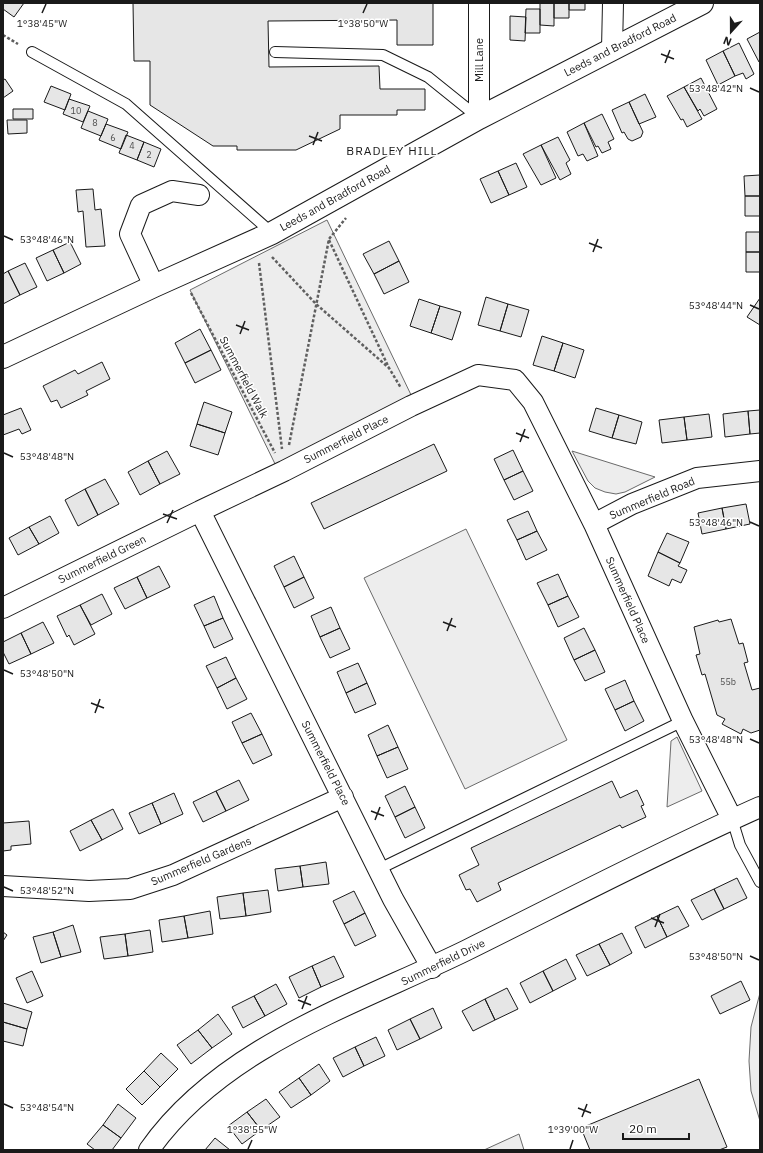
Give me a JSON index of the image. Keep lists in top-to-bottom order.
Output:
{
  "streets": {
    "main road": ["Leeds and Bradford Road"],
    "street": [
      "Mill Lane",
      "Summerfield Place",
      "Summerfield Road",
      "Summerfield Green",
      "Summerfield Gardens",
      "Summerfield Drive"
    ],
    "path": ["Summerfield Walk"]
  },
  "crossings": [
    ["Leeds and Bradford Road", "Mill Lane"],
    ["Summerfield Walk", "Summerfield Place"],
    ["Summerfield Place", "Summerfield Road"],
    ["Summerfield Place", "Summerfield Green"],
    ["Summerfield Place", "Summerfield Gardens"],
    ["Summerfield Place", "Summerfield Drive"]
  ],
  "districts": ["BRADLEY HILL"],
  "house_numbers": [
    "10",
    "8",
    "6",
    "4",
    "2",
    "55b"
  ],
  "scale_bar": "20 m",
  "north": "bottom",
  "coordinates": [
    "1°38'50\"W",
    "1°38'45\"W",
    "53°48'42\"N",
    "53°48'46\"N",
    "53°48'44\"N",
    "53°48'48\"N",
    "53°48'50\"N",
    "53°48'52\"N",
    "53°48'54\"N",
    "1°38'55\"W",
    "1°39'00\"W"
  ]
}
